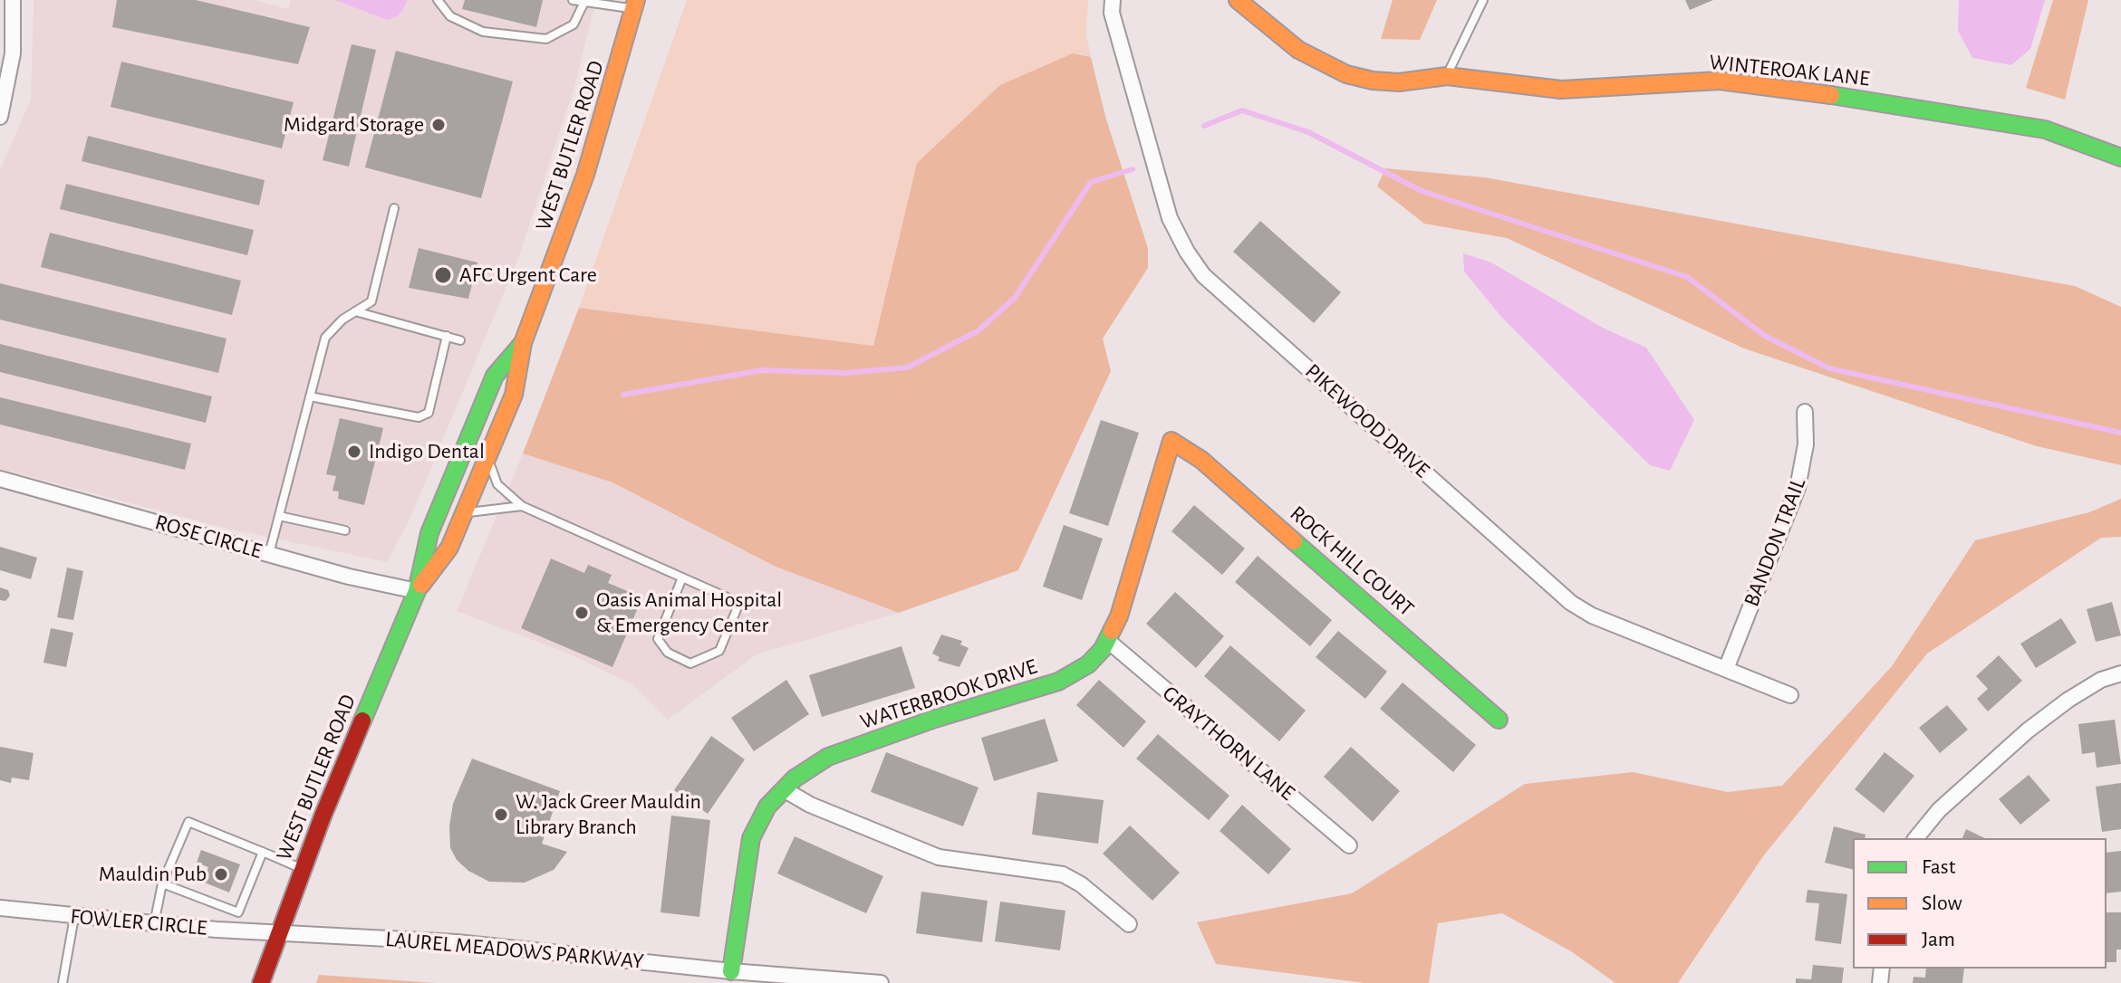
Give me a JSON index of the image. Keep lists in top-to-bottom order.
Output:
{
  "streets": {
    "street": [
      "WINTEROAK LANE",
      "WEST BUTLER ROAD",
      "PIKEWOOD DRIVE",
      "ROSE CIRCLE",
      "BANDON TRAIL",
      "ROCK HILL COURT",
      "WATERBROOK DRIVE",
      "GRAYTHORN LANE",
      "FOWLER CIRCLE",
      "LAUREL MEADOWS PARKWAY"
    ]
  },
  "crossings": [
    ["WEST BUTLER ROAD", "ROSE CIRCLE"],
    ["WEST BUTLER ROAD", "FOWLER CIRCLE"],
    ["WEST BUTLER ROAD", "LAUREL MEADOWS PARKWAY"],
    ["PIKEWOOD DRIVE", "BANDON TRAIL"],
    ["ROCK HILL COURT", "WATERBROOK DRIVE"],
    ["WATERBROOK DRIVE", "GRAYTHORN LANE"],
    ["WATERBROOK DRIVE", "LAUREL MEADOWS PARKWAY"],
    ["FOWLER CIRCLE", "LAUREL MEADOWS PARKWAY"]
  ],
  "places": [
    "Midgard Storage",
    "AFC Urgent Care",
    "Indigo Dental",
    "Oasis Animal Hospital & Emergency Center",
    "W. Jack Greer Mauldin Library Branch",
    "Mauldin Pub"
  ],
  "legend": ["Fast", "Slow", "Jam"]
}
